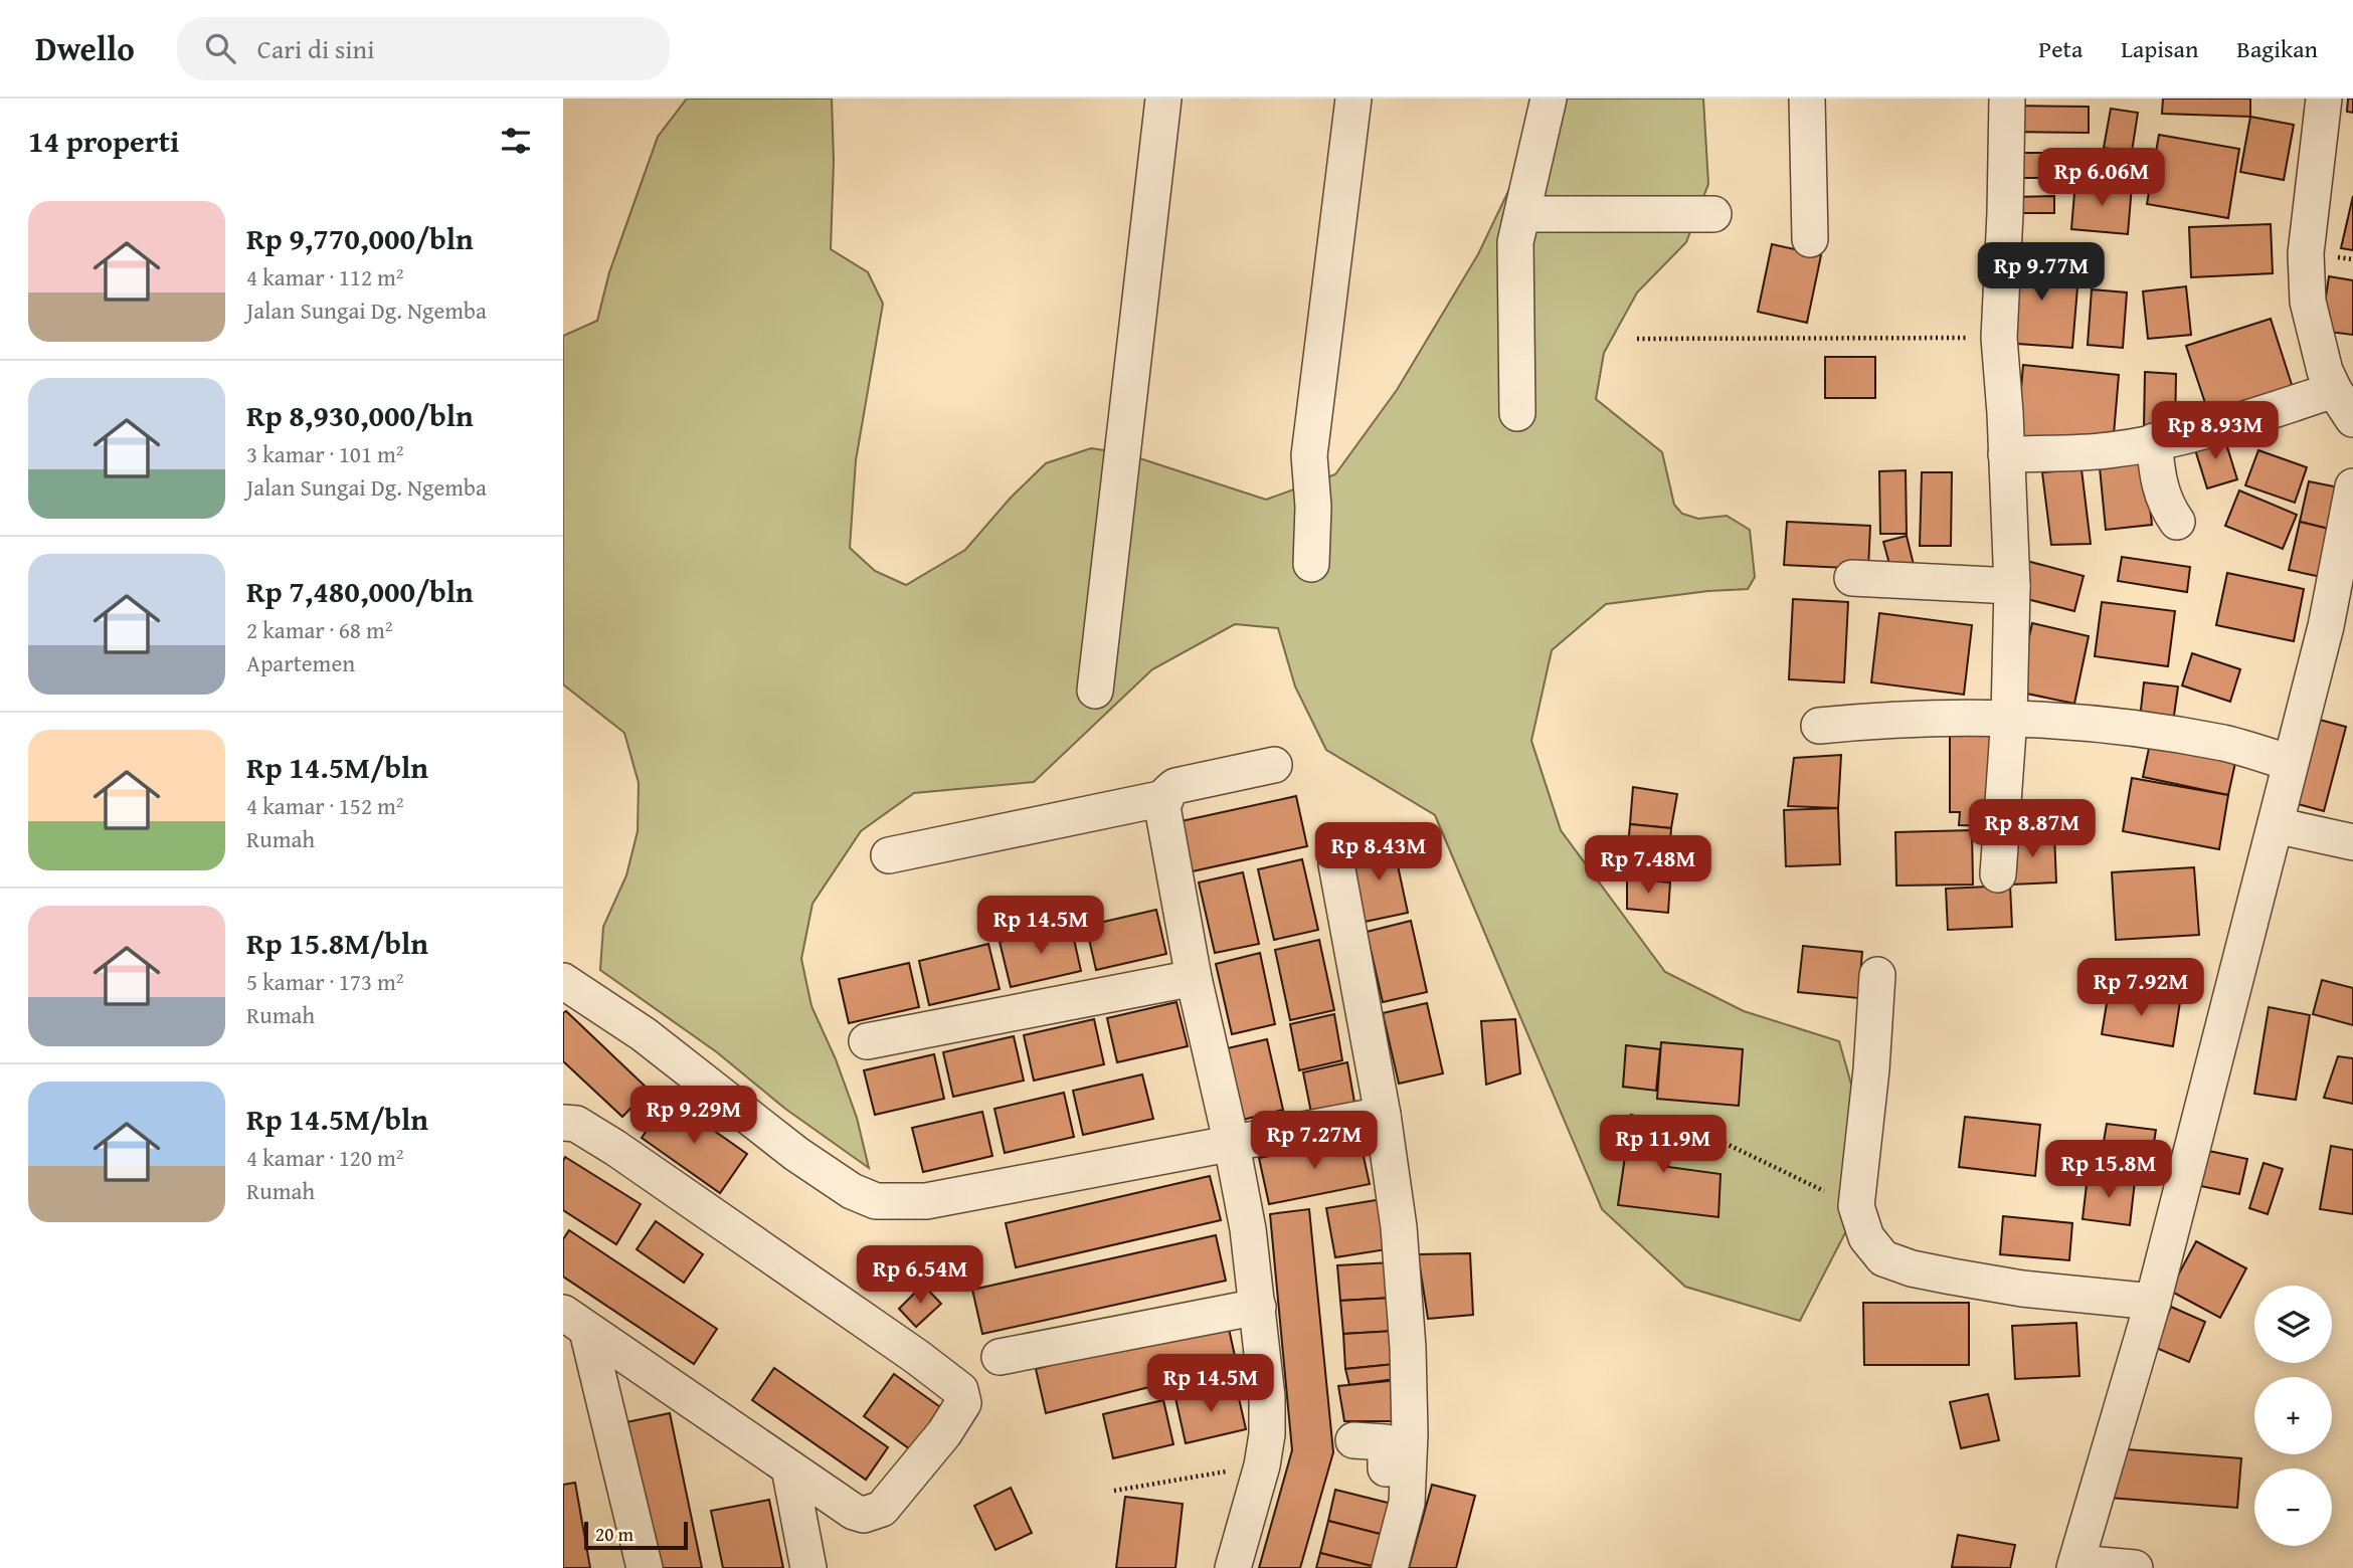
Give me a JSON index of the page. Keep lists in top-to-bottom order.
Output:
{
  "scale_bar": "20 m",
  "page": {
    "header": "Dwello",
    "search": "Cari di sini",
    "nav": ["Peta", "Lapisan", "Bagikan"],
    "heading": "14 properti",
    "price": [
      "Rp 6.06M",
      "Rp 9.77M",
      "Rp 8.93M",
      "Rp 8.87M",
      "Rp 8.43M",
      "Rp 7.48M",
      "Rp 14.5M",
      "Rp 7.92M",
      "Rp 9.29M",
      "Rp 7.27M",
      "Rp 11.9M",
      "Rp 15.8M",
      "Rp 6.54M",
      "Rp 14.5M"
    ],
    "list": [
      {
        "name": "Rp 9,770,000/bln",
        "note": "4 kamar · 112 m² · Jalan Sungai Dg. Ngemba"
      },
      {
        "name": "Rp 8,930,000/bln",
        "note": "3 kamar · 101 m² · Jalan Sungai Dg. Ngemba"
      },
      {
        "name": "Rp 7,480,000/bln",
        "note": "2 kamar · 68 m² · Apartemen"
      },
      {
        "name": "Rp 14.5M/bln",
        "note": "4 kamar · 152 m² · Rumah"
      },
      {
        "name": "Rp 15.8M/bln",
        "note": "5 kamar · 173 m² · Rumah"
      },
      {
        "name": "Rp 14.5M/bln",
        "note": "4 kamar · 120 m² · Rumah"
      }
    ],
    "map_buttons": ["+", "−"],
    "scale": "20 m"
  }
}
